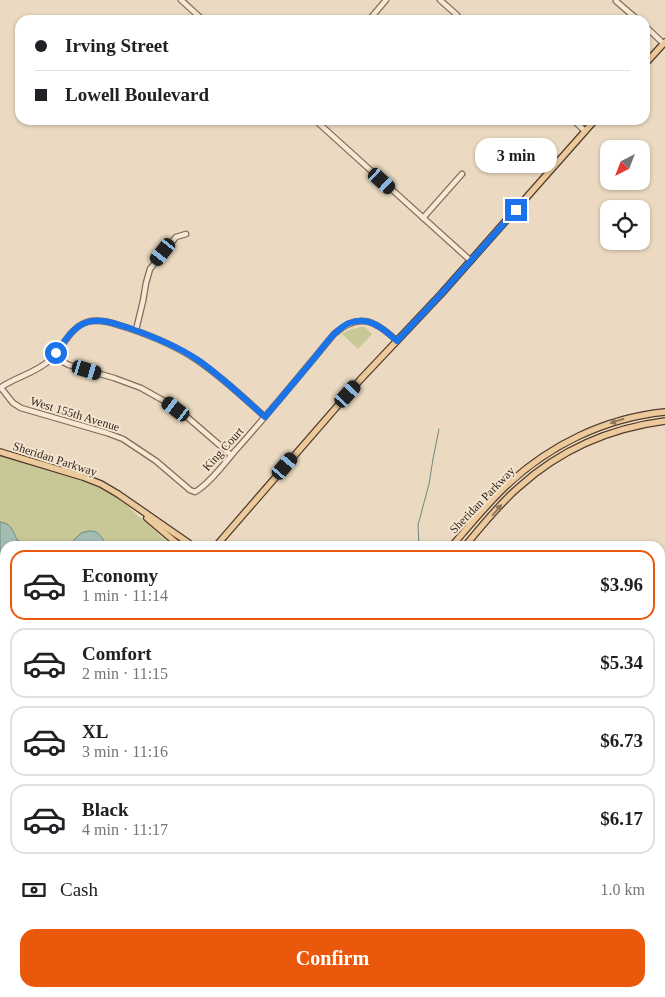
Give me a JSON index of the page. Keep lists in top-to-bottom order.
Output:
{
  "streets": {
    "main road": ["Sheridan Parkway"],
    "street": ["West 155th Avenue", "King Court"]
  },
  "crossings": [
    ["West 155th Avenue", "King Court"]
  ],
  "north": "bottom left",
  "page": {
    "banner": ["Irving Street", "Lowell Boulevard"],
    "bubble": "3 min",
    "list": [
      {
        "name": "Economy",
        "note": "1 min · 11:14",
        "value": "$3.96"
      },
      {
        "name": "Comfort",
        "note": "2 min · 11:15",
        "value": "$5.34"
      },
      {
        "name": "XL",
        "note": "3 min · 11:16",
        "value": "$6.73"
      },
      {
        "name": "Black",
        "note": "4 min · 11:17",
        "value": "$6.17"
      }
    ],
    "pay": ["Cash", "1.0 km"],
    "buttons": "Confirm"
  }
}
